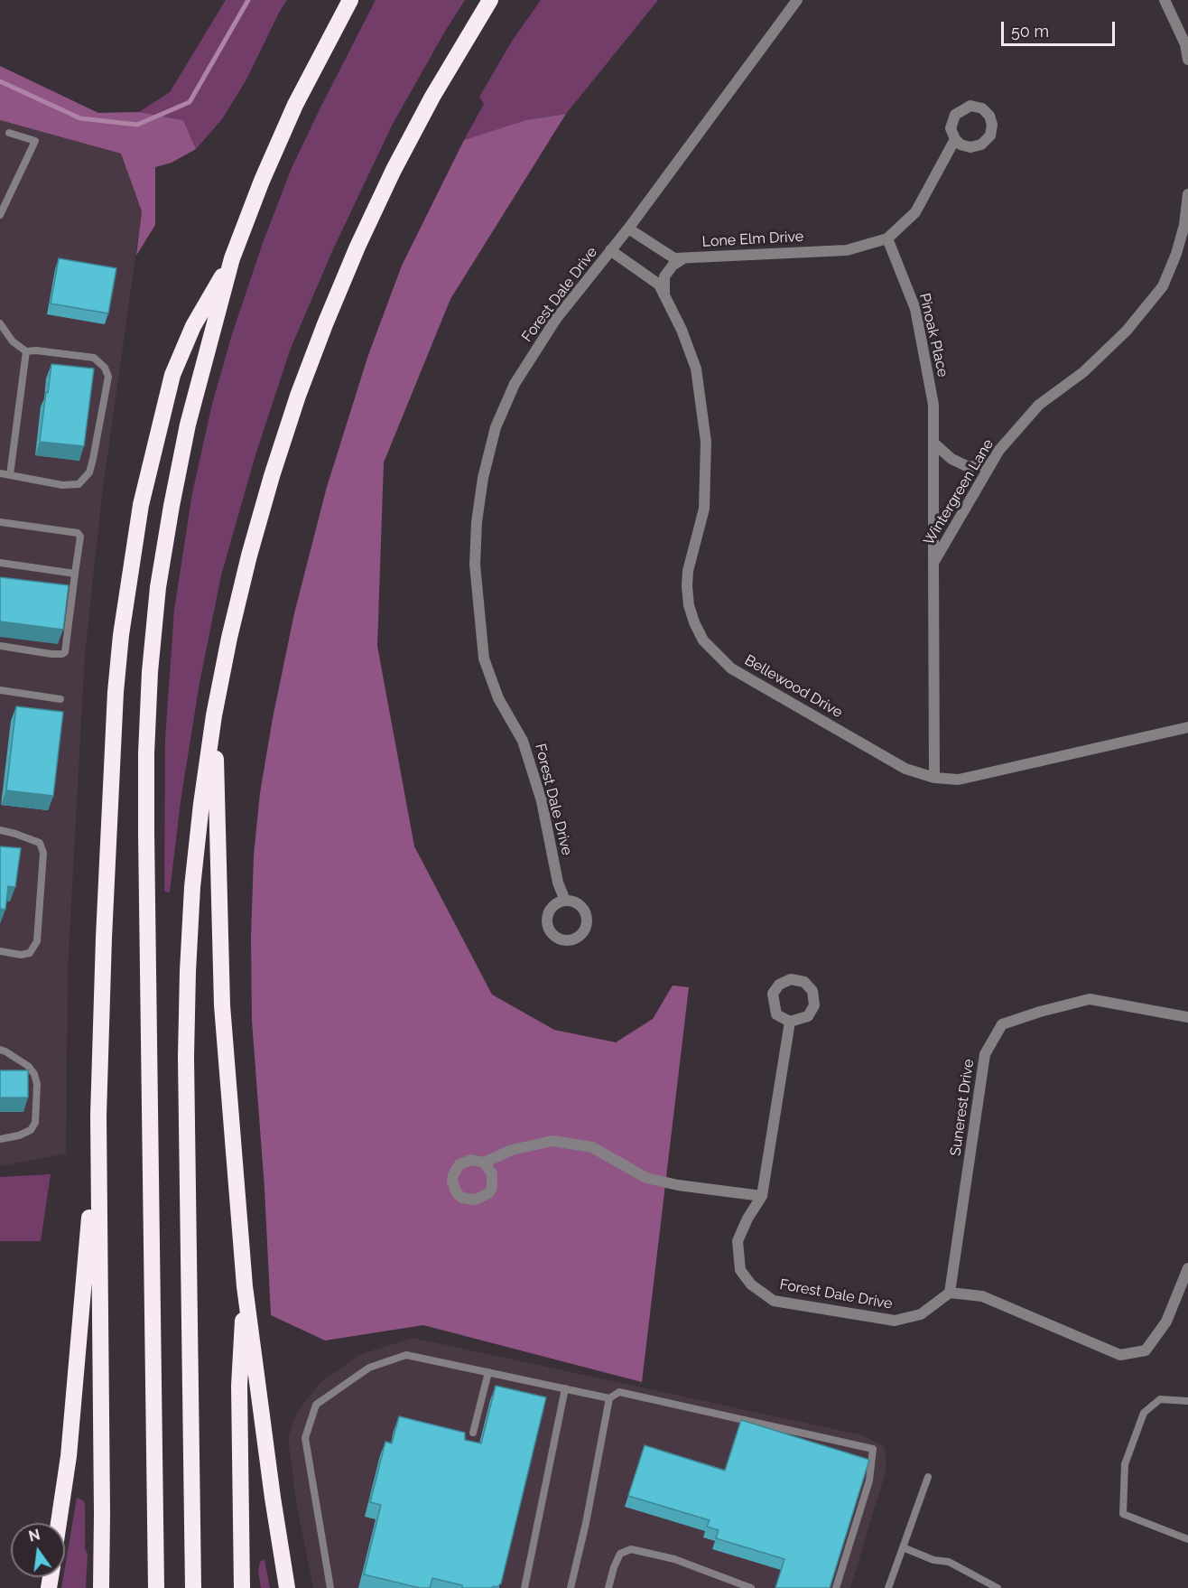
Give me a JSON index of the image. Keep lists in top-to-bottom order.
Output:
{
  "streets": {
    "street": [
      "Lone Elm Drive",
      "Forest Dale Drive",
      "Pinoak Place",
      "Wintergreen Lane",
      "Bellewood Drive",
      "Sunerest Drive"
    ]
  },
  "crossings": [
    ["Lone Elm Drive", "Forest Dale Drive"],
    ["Lone Elm Drive", "Pinoak Place"],
    ["Forest Dale Drive", "Bellewood Drive"],
    ["Forest Dale Drive", "Sunerest Drive"],
    ["Pinoak Place", "Wintergreen Lane"],
    ["Wintergreen Lane", "Bellewood Drive"]
  ],
  "scale_bar": "50 m",
  "north": "top"
}
